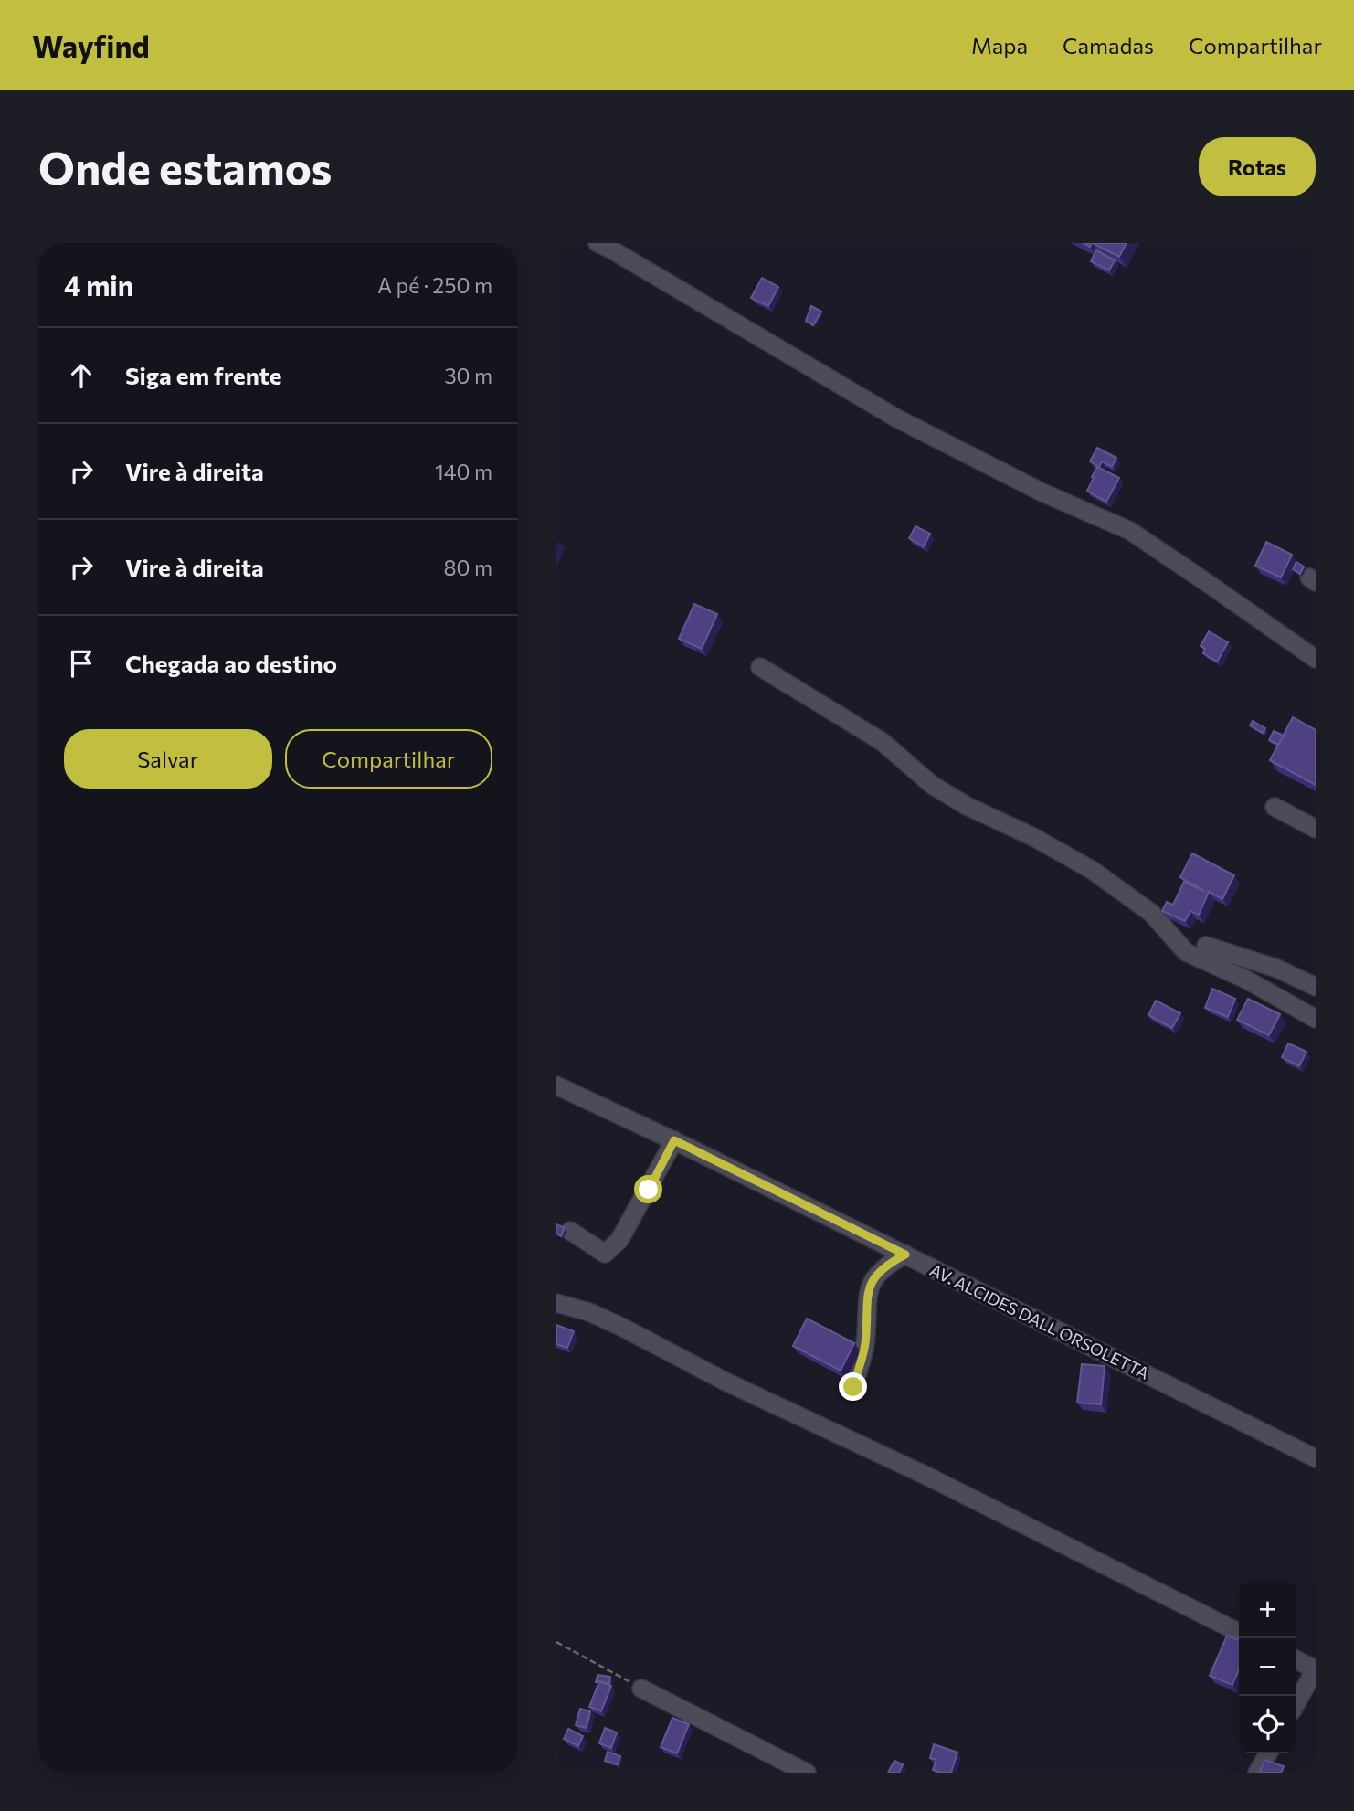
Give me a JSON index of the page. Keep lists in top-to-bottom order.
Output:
{
  "streets": {
    "street": ["AV. ALCIDES DALL ORSOLETTA"]
  },
  "page": {
    "header": "Wayfind",
    "nav": ["Mapa", "Camadas", "Compartilhar"],
    "buttons": [
      "Rotas",
      ["Salvar", "Compartilhar"]
    ],
    "title": "Onde estamos",
    "heading": ["4 min", "A pé · 250 m"],
    "list": [
      ["Siga em frente", "30 m"],
      ["Vire à direita", "140 m"],
      ["Vire à direita", "80 m"],
      "Chegada ao destino"
    ],
    "map_buttons": ["+", "−"]
  }
}
